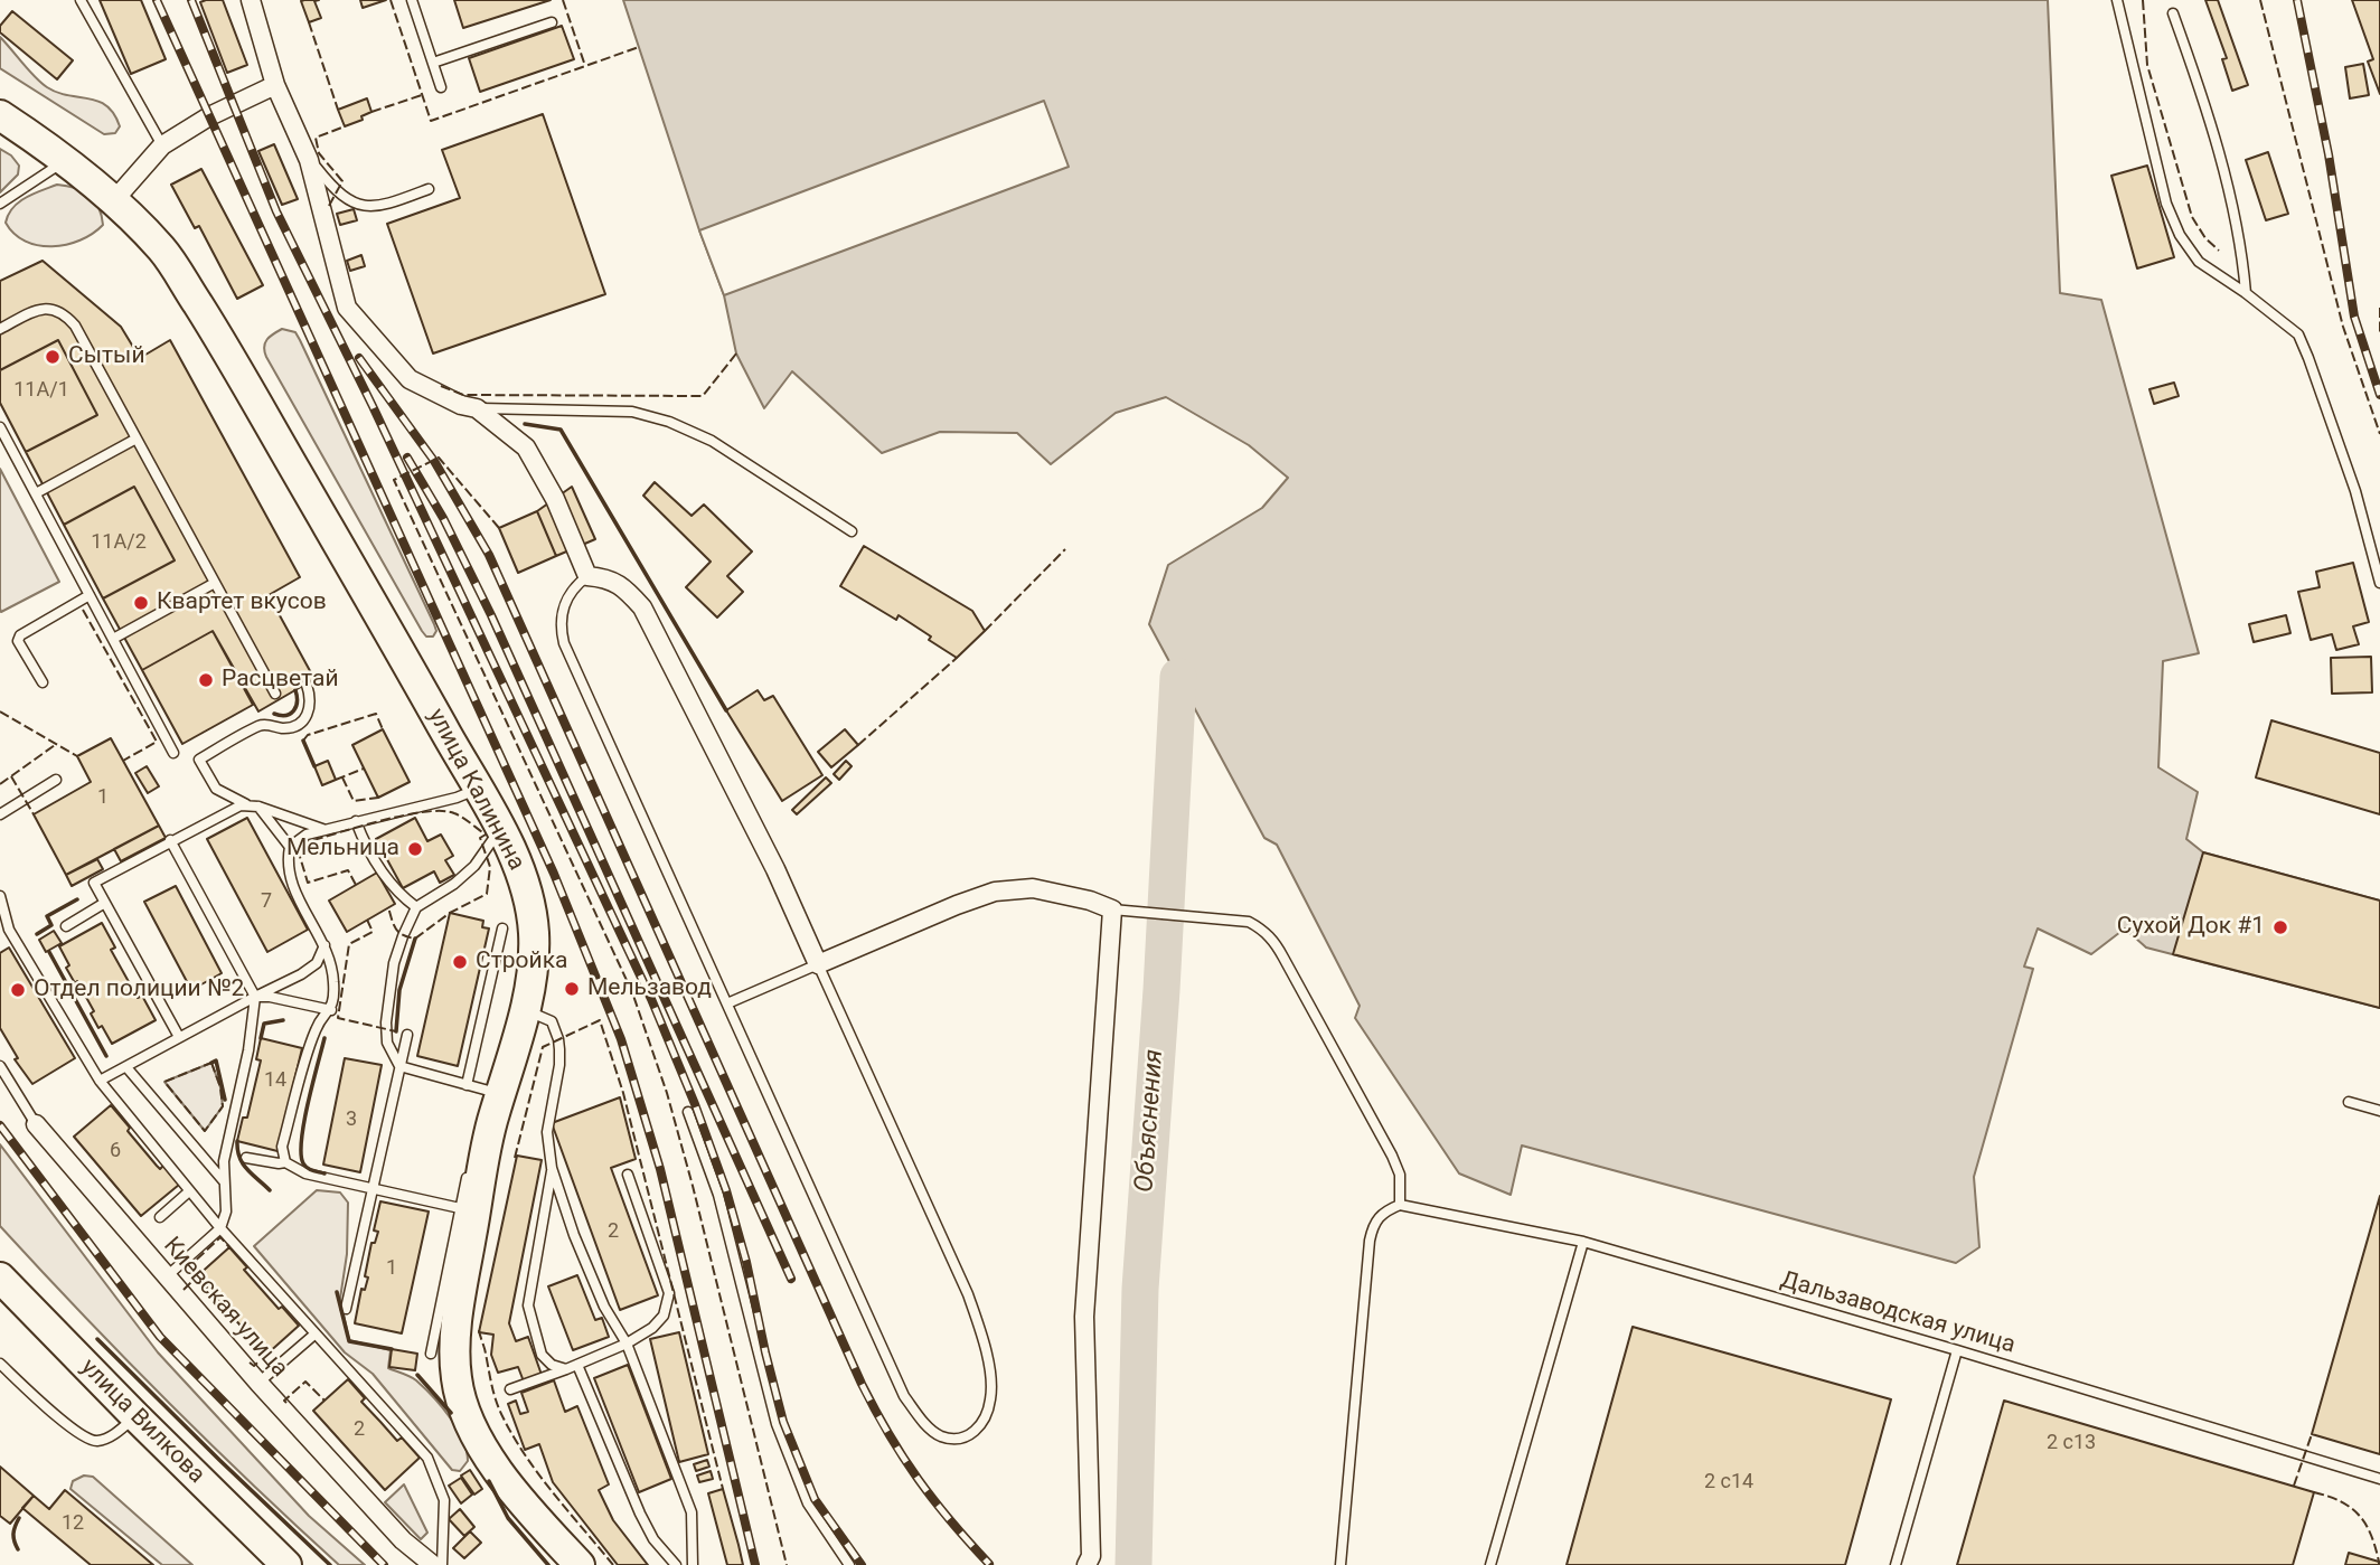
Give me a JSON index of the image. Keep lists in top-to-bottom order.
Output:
{
  "streets": {
    "main road": ["улица Калинина", "улица Вилкова"],
    "street": ["Киевская улица"],
    "lane": ["Дальзаводская улица"]
  },
  "water": ["Объяснения"],
  "places": [
    "Сытый",
    "Квартет вкусов",
    "Расцветай",
    "Мельница",
    "Сухой Док #1",
    "Стройка",
    "Мельзавод",
    "Отдел полиции №2"
  ],
  "house_numbers": [
    "11А/1",
    "11А/2",
    "1",
    "7",
    "14",
    "3",
    "6",
    "2",
    "1",
    "2",
    "2 с13",
    "2 с14",
    "12"
  ]
}
